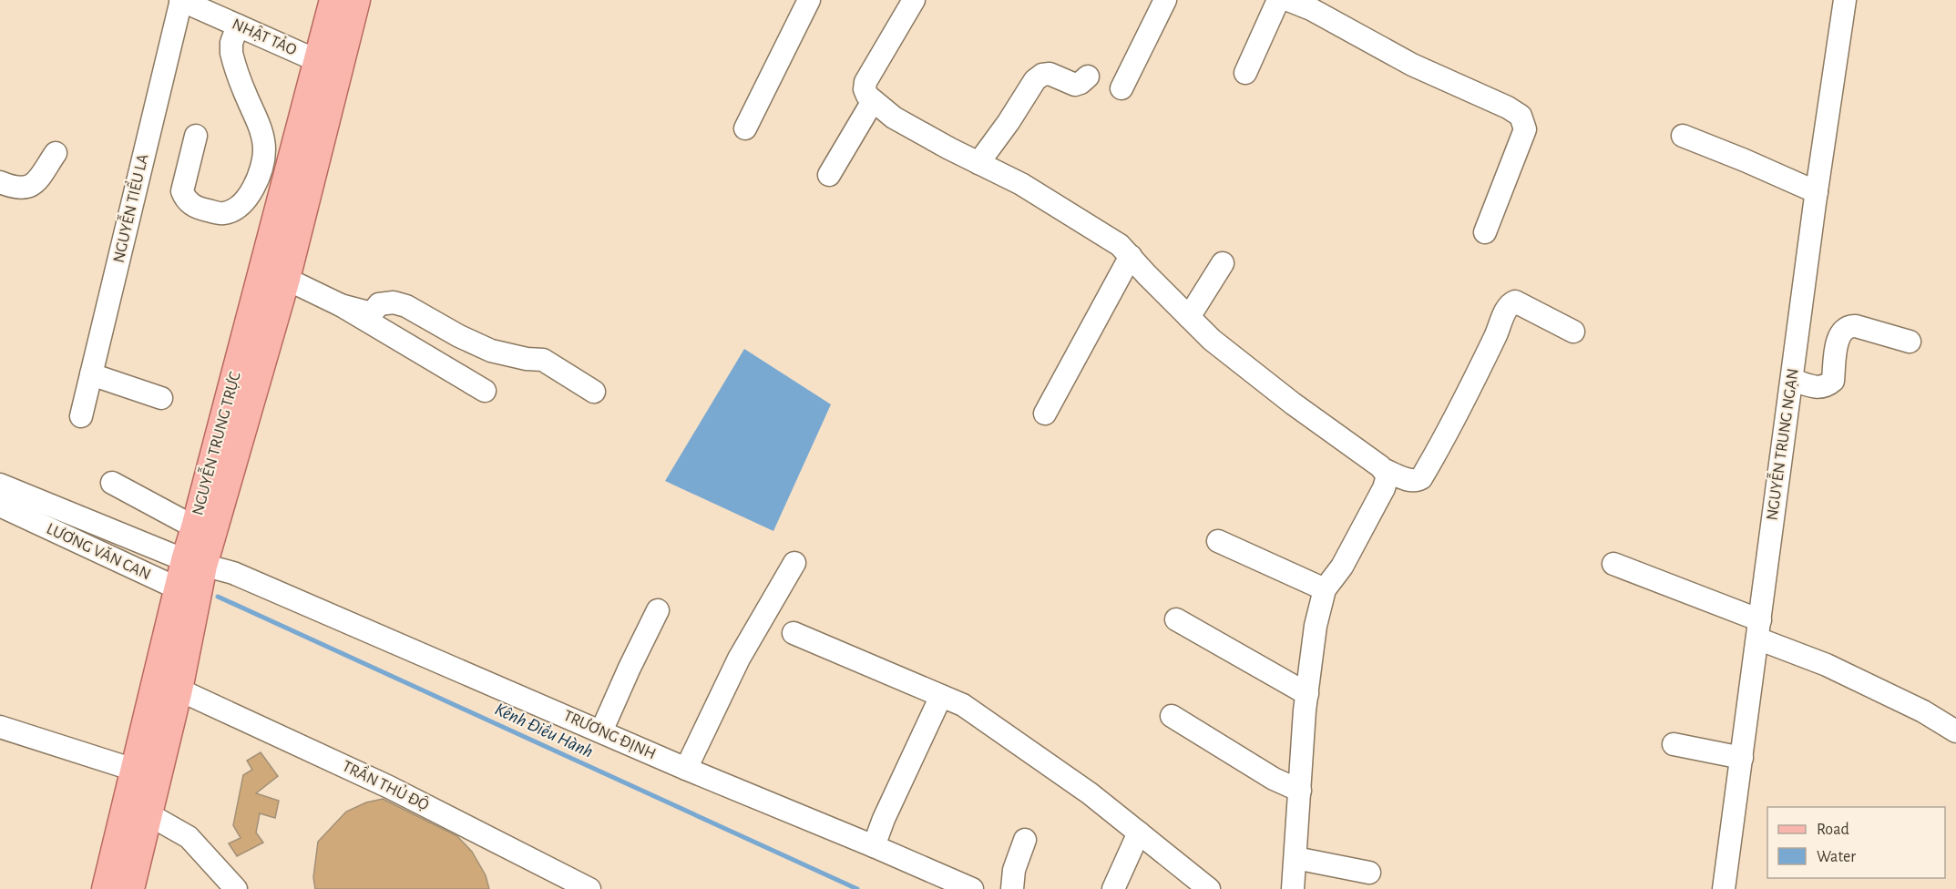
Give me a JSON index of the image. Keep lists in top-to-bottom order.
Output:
{
  "streets": {
    "main road": ["NGUYỄN TRUNG TRỰC"],
    "street": [
      "NHẬT TẢO",
      "NGUYỄN TIỂU LA",
      "NGUYỄN TRUNG NGẠN",
      "LƯƠNG VĂN CAN",
      "TRƯƠNG ĐỊNH",
      "TRẦN THỦ ĐỘ"
    ]
  },
  "crossings": [
    ["NHẬT TẢO", "NGUYỄN TIỂU LA"],
    ["NHẬT TẢO", "NGUYỄN TRUNG TRỰC"],
    ["NGUYỄN TRUNG TRỰC", "LƯƠNG VĂN CAN"],
    ["NGUYỄN TRUNG TRỰC", "TRƯƠNG ĐỊNH"],
    ["NGUYỄN TRUNG TRỰC", "TRẦN THỦ ĐỘ"],
    ["LƯƠNG VĂN CAN", "TRƯƠNG ĐỊNH"]
  ],
  "water": ["Kênh Điều Hành"],
  "legend": ["Road", "Water"]
}
